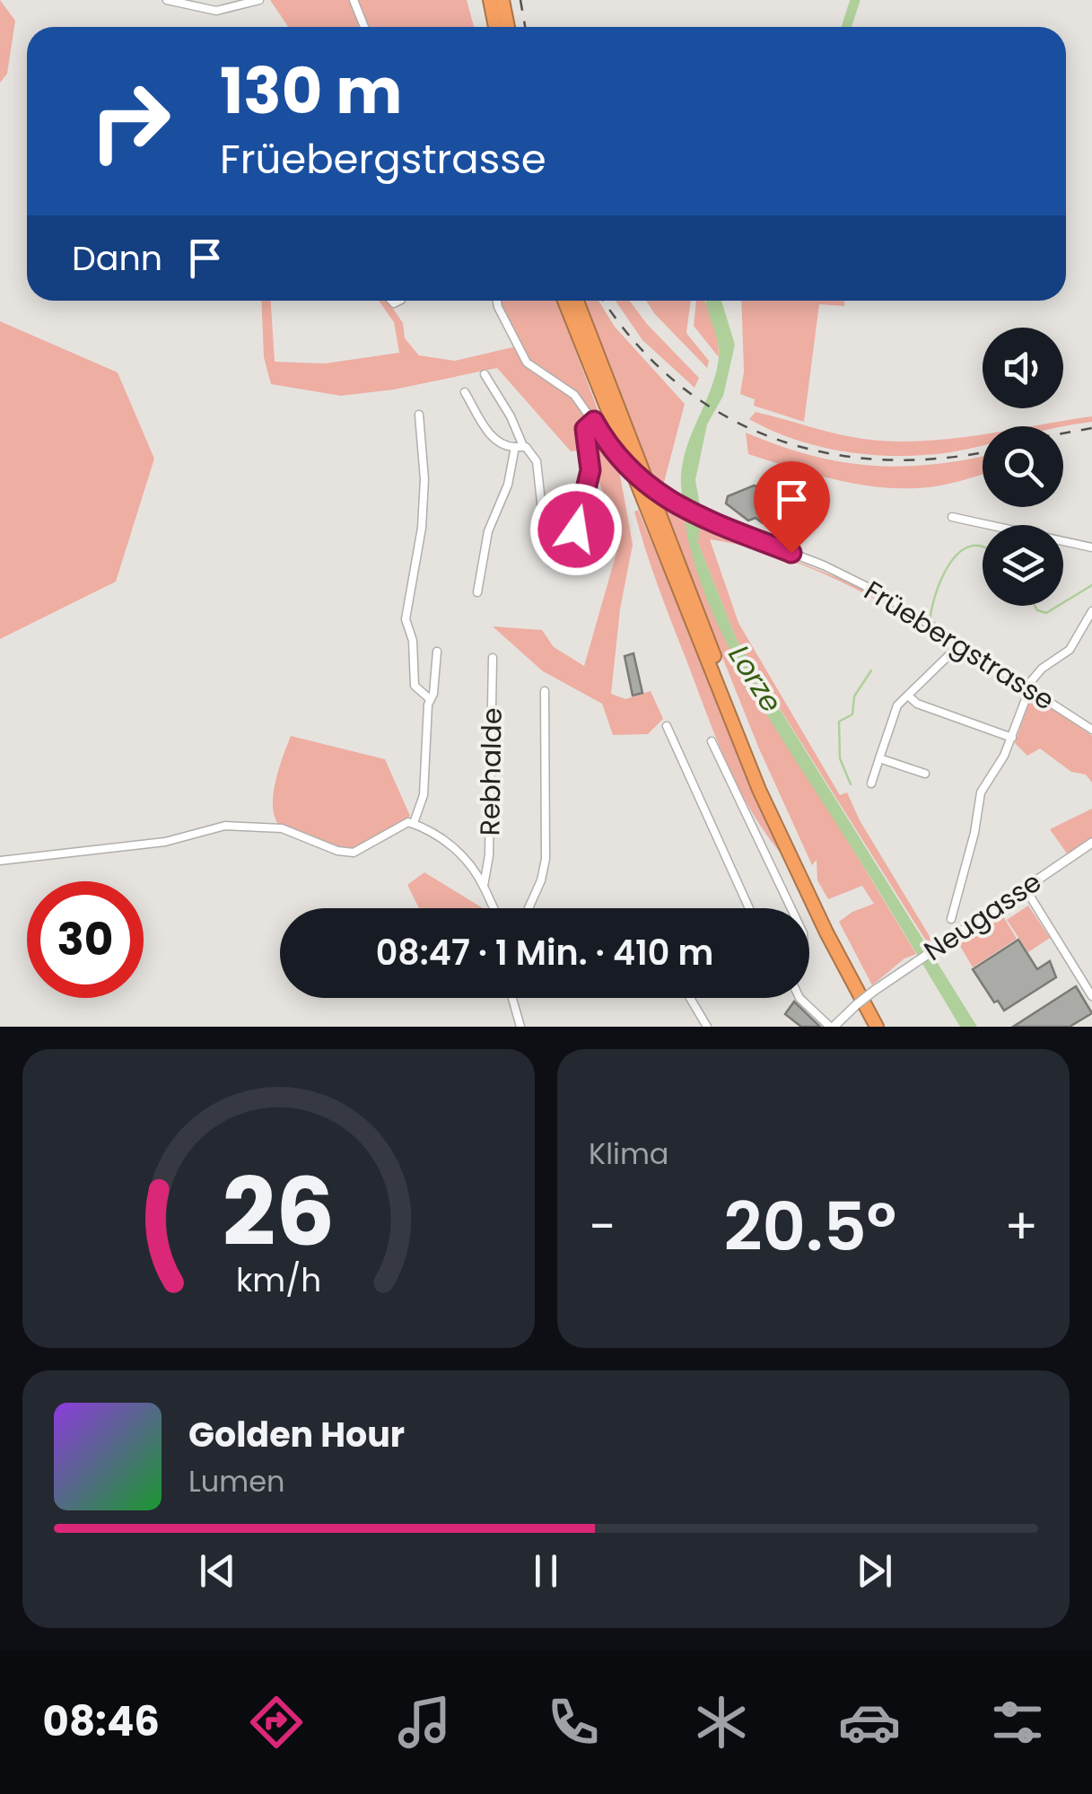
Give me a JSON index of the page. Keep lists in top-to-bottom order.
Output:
{
  "streets": {
    "street": ["Früebergstrasse", "Rebhalde", "Neugasse"]
  },
  "water": ["Lorze"],
  "page": {
    "turn": ["130 m", "Früebergstrasse"],
    "then": "Dann",
    "limit": "30",
    "trip": "08:47 · 1 Min. · 410 m",
    "tile": "Klima",
    "heat": ["−", "20.5°", "+"],
    "song": ["Golden Hour", "Lumen"],
    "tabs": "08:46",
    "gauge": ["26", "km/h"]
  }
}
